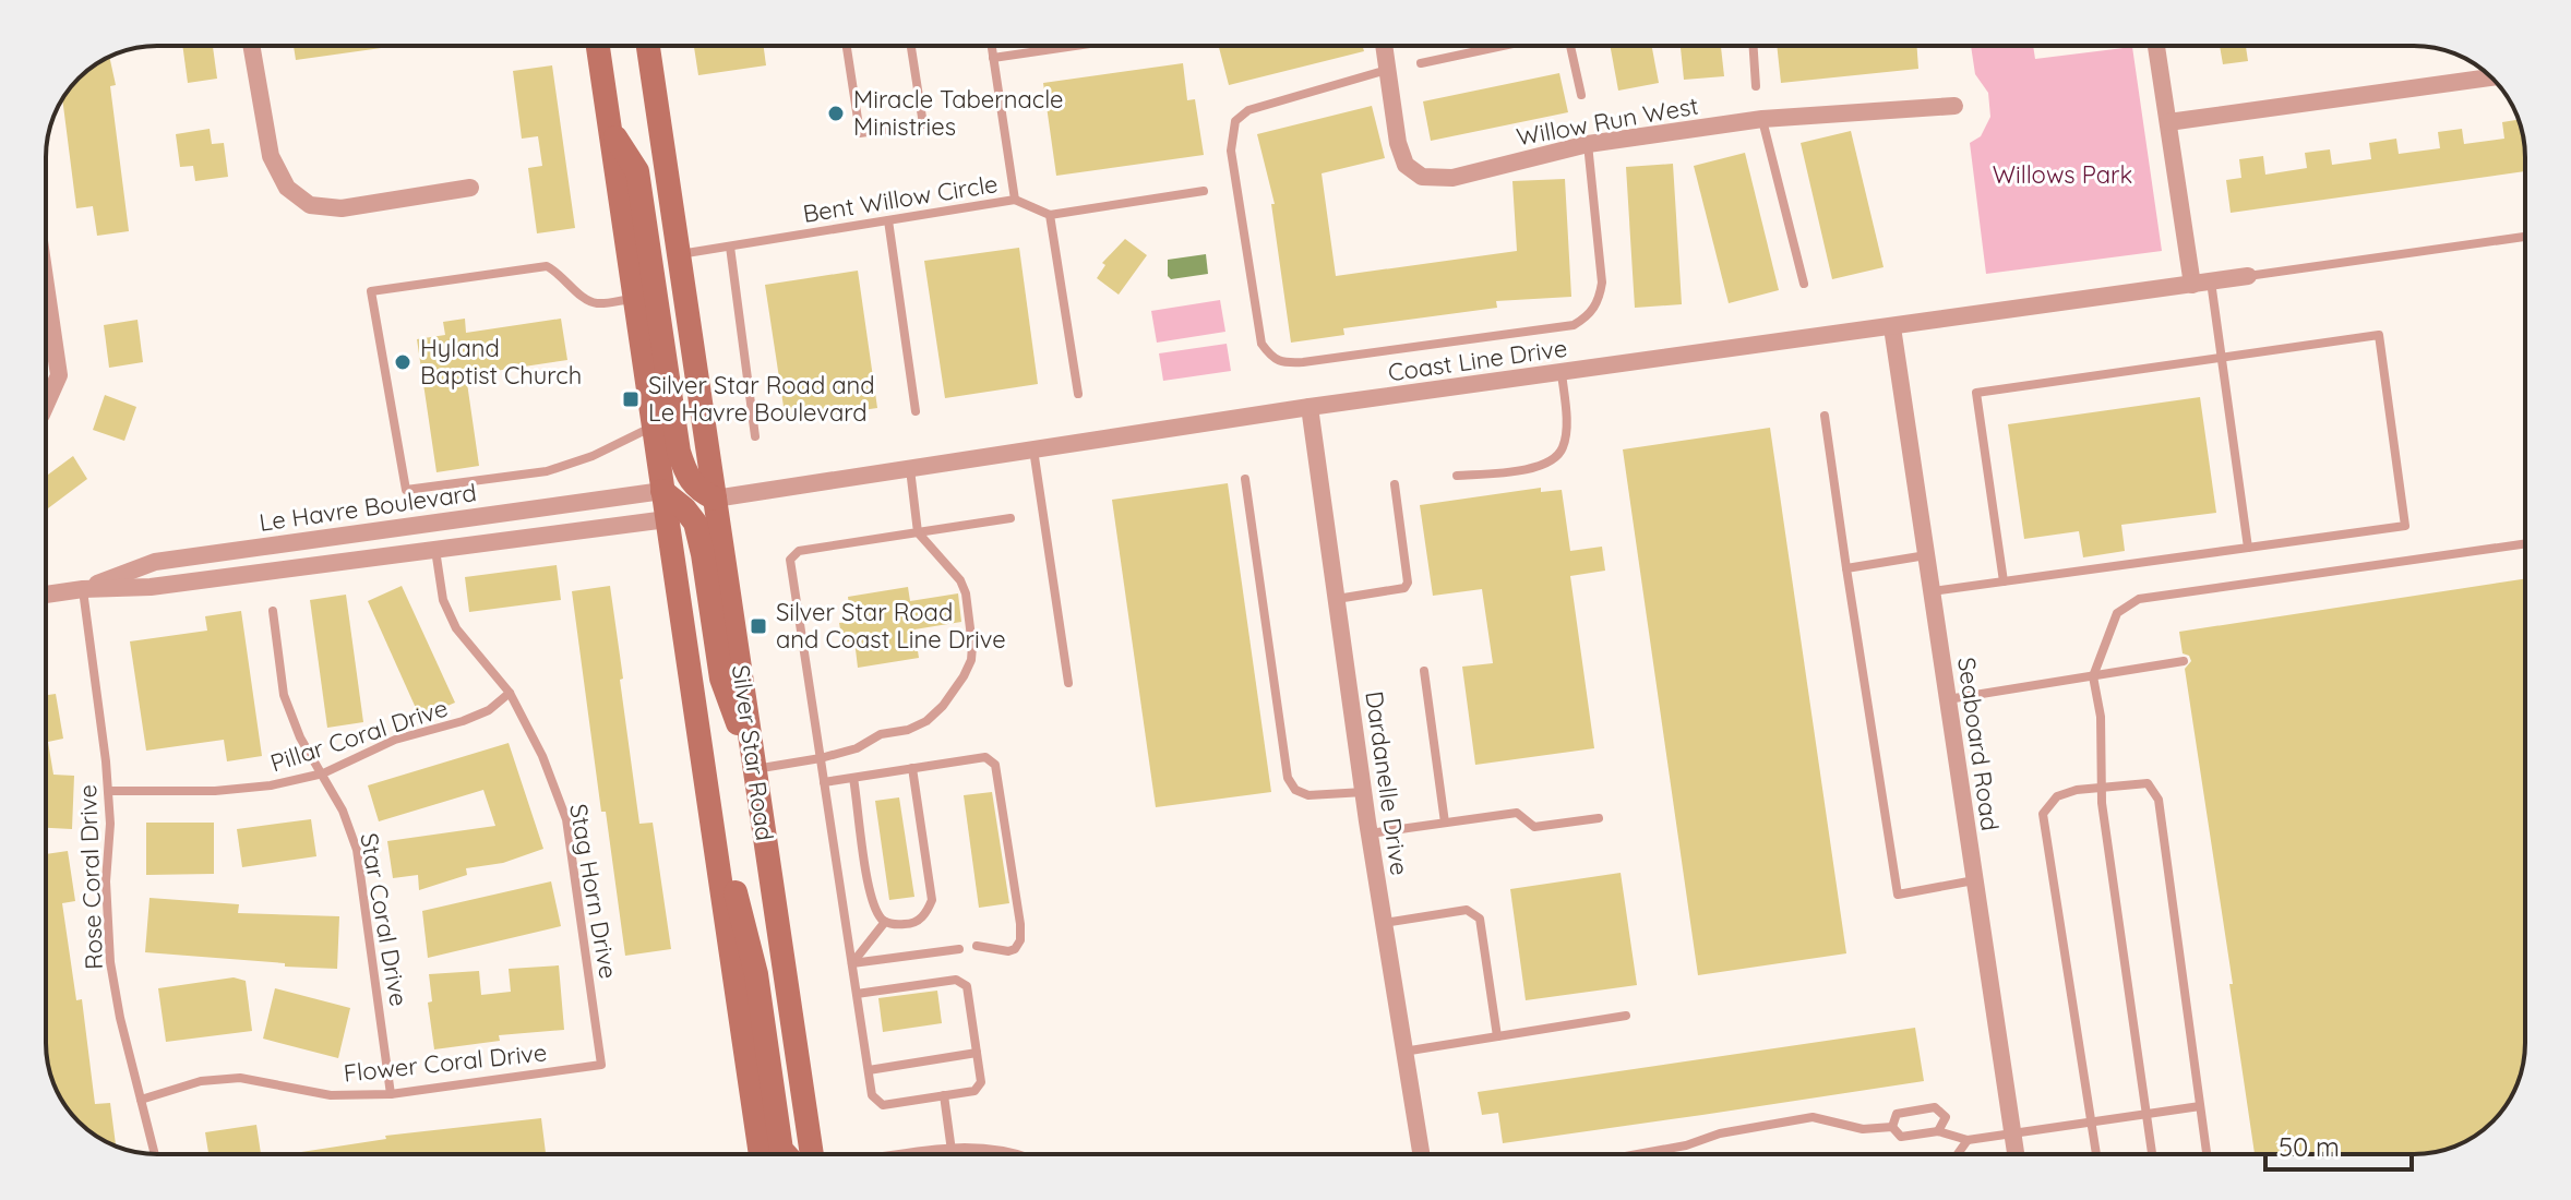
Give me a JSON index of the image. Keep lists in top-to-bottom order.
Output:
{
  "streets": {
    "main road": ["Silver Star Road"],
    "street": [
      "Willow Run West",
      "Coast Line Drive",
      "Le Havre Boulevard",
      "Seaboard Road",
      "Dardanelle Drive"
    ],
    "lane": [
      "Bent Willow Circle",
      "Pillar Coral Drive",
      "Rose Coral Drive",
      "Stag Horn Drive",
      "Star Coral Drive",
      "Flower Coral Drive"
    ]
  },
  "crossings": [
    ["Bent Willow Circle", "Silver Star Road"],
    ["Coast Line Drive", "Seaboard Road"],
    ["Coast Line Drive", "Silver Star Road"],
    ["Coast Line Drive", "Dardanelle Drive"],
    ["Le Havre Boulevard", "Rose Coral Drive"],
    ["Le Havre Boulevard", "Stag Horn Drive"],
    ["Pillar Coral Drive", "Rose Coral Drive"],
    ["Pillar Coral Drive", "Stag Horn Drive"],
    ["Pillar Coral Drive", "Star Coral Drive"],
    ["Rose Coral Drive", "Flower Coral Drive"],
    ["Stag Horn Drive", "Flower Coral Drive"],
    ["Star Coral Drive", "Flower Coral Drive"]
  ],
  "parks": ["Willows Park"],
  "places": {
    "other": ["Miracle Tabernacle Ministries", "Hyland Baptist Church"],
    "transit": ["Silver Star Road and Le Havre Boulevard", "Silver Star Road and Coast Line Drive"]
  },
  "scale_bar": "50 m"
}
